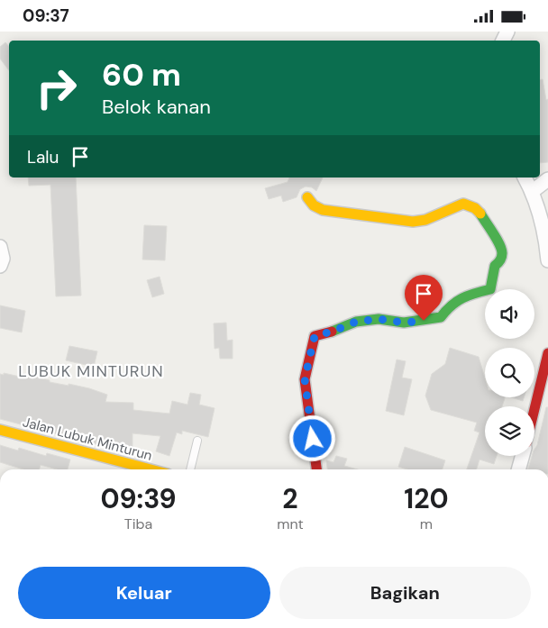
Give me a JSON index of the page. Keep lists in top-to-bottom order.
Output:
{
  "streets": {
    "street": ["Jalan Lubuk Minturun"]
  },
  "districts": ["LUBUK MINTURUN"],
  "page": {
    "status": "09:37",
    "turn": ["60 m", "Belok kanan"],
    "then": "Lalu",
    "eta": [
      "09:39",
      "Tiba",
      "2",
      "mnt",
      "120",
      "m"
    ],
    "buttons": ["Keluar", "Bagikan"]
  }
}
